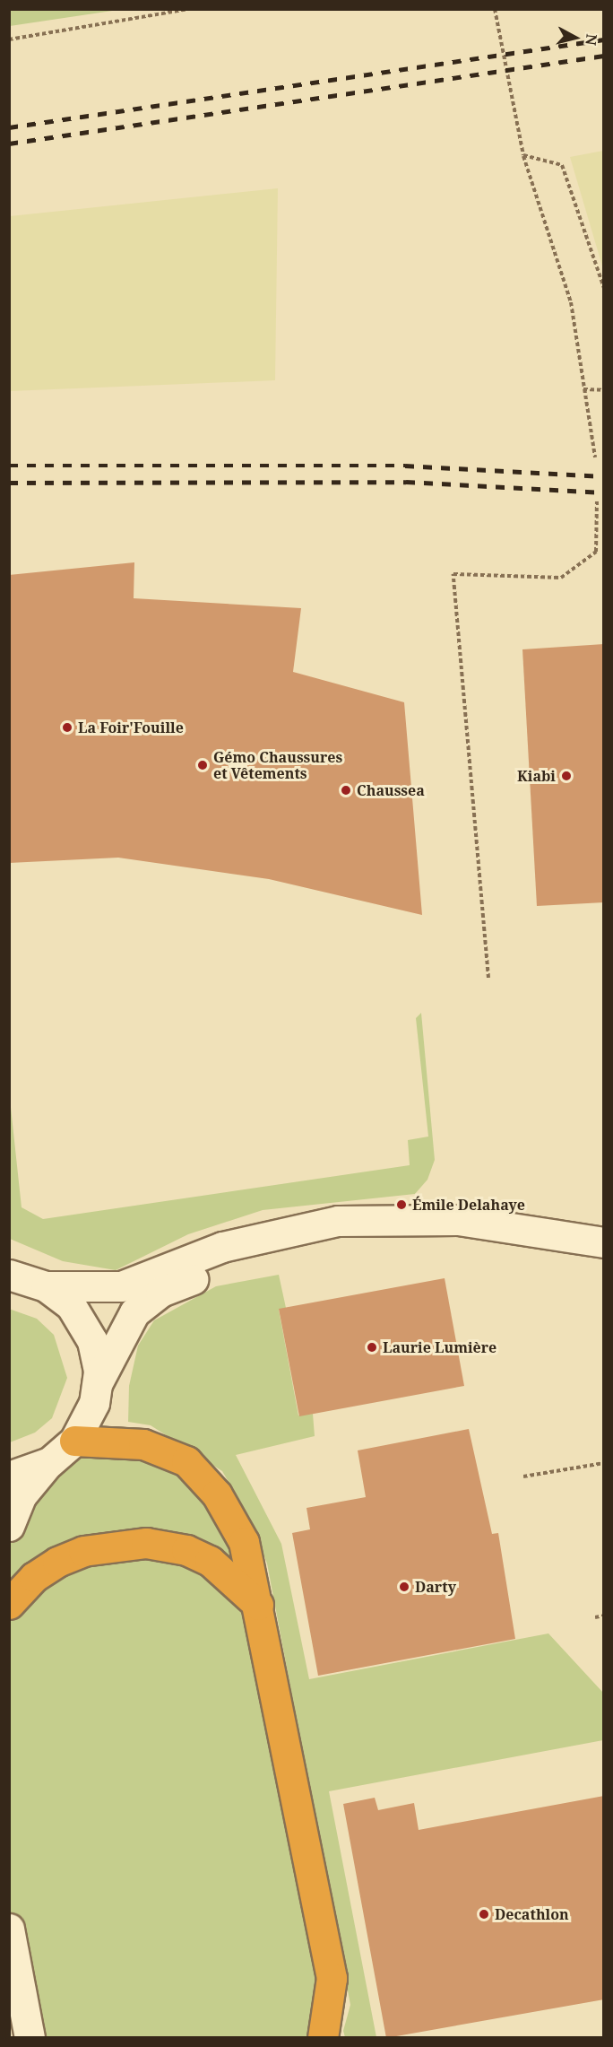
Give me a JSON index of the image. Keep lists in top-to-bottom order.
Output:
{
  "places": [
    "La Foir'Fouille",
    "Gémo Chaussures et Vêtements",
    "Kiabi",
    "Chaussea",
    "Émile Delahaye",
    "Laurie Lumière",
    "Darty",
    "Decathlon"
  ],
  "north": "right"
}
